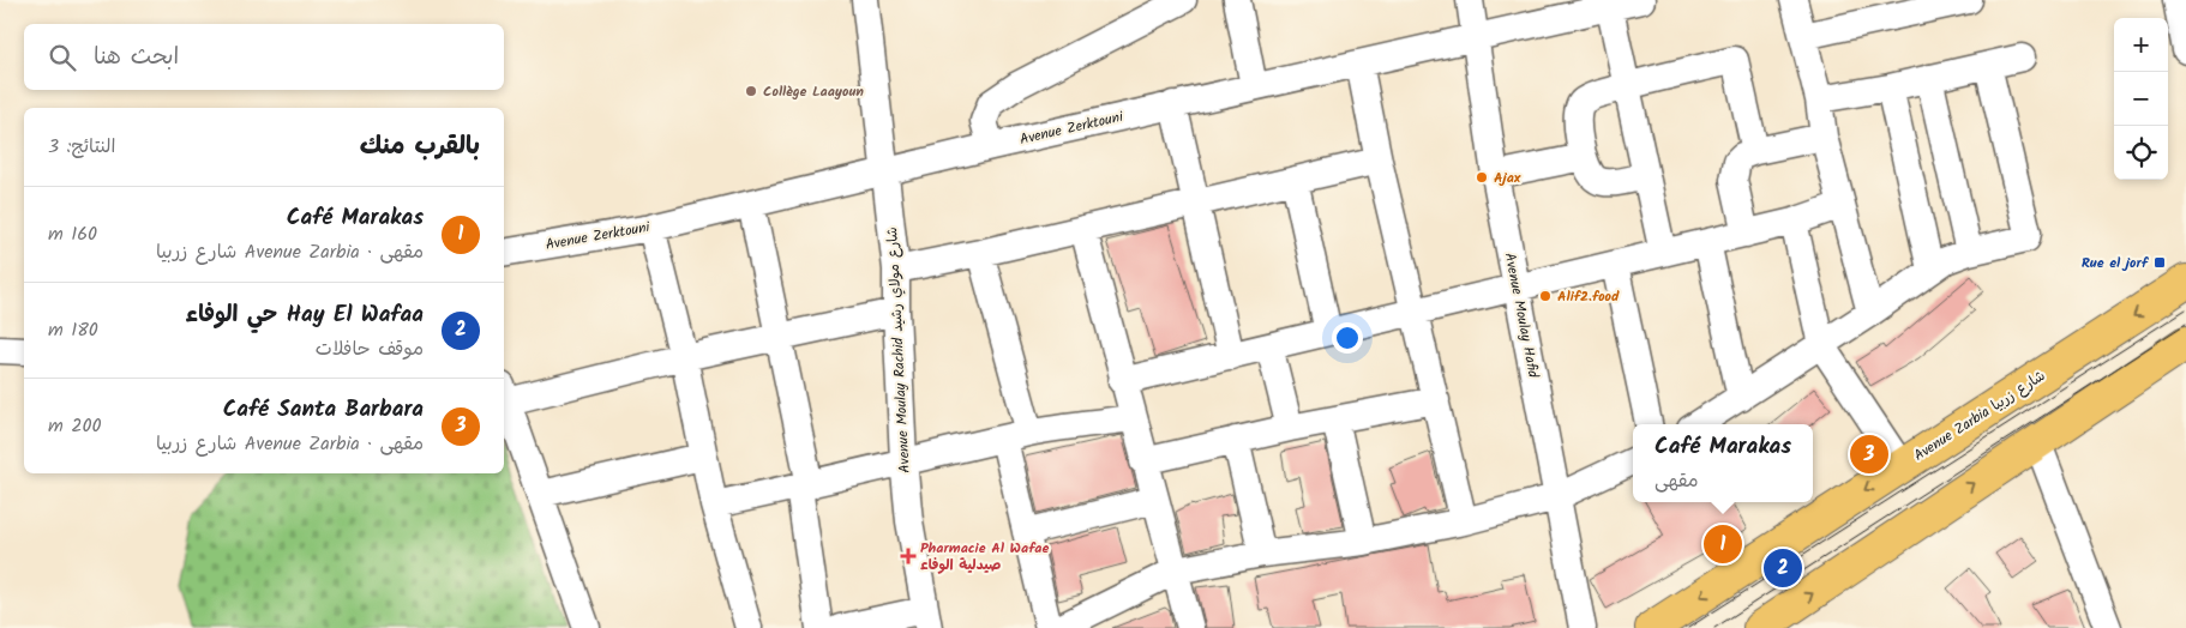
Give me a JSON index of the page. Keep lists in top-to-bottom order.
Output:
{
  "streets": {
    "main road": ["Avenue Zarbia شارع زربيا"],
    "street": ["Avenue Zerktouni", "Avenue Moulay Hafid", "Avenue Moulay Rachid شارع مولاي رشيد"]
  },
  "crossings": [
    ["Avenue Zerktouni", "Avenue Moulay Hafid"],
    ["Avenue Zerktouni", "Avenue Moulay Rachid شارع مولاي رشيد"]
  ],
  "places": {
    "other": ["Collège Laayoun", "Ajax", "Alif2.food"],
    "transit": ["Rue el jorf"],
    "health": ["Pharmacie Al Wafae صيدلية الوفاء"]
  },
  "page": {
    "map_buttons": ["+", "−"],
    "search": "ابحث هنا",
    "heading": ["بالقرب منك", "النتائج: 3"],
    "list": [
      {
        "mark": "1",
        "name": "Café Marakas",
        "note": "مقهى · Avenue Zarbia شارع زربيا",
        "value": "160 m"
      },
      {
        "mark": "2",
        "name": "Hay El Wafaa حي الوفاء",
        "note": "موقف حافلات",
        "value": "180 m"
      },
      {
        "mark": "3",
        "name": "Café Santa Barbara",
        "note": "مقهى · Avenue Zarbia شارع زربيا",
        "value": "200 m"
      }
    ],
    "popup": ["Café Marakas", "مقهى"],
    "pins": ["3", "1", "2"]
  }
}
